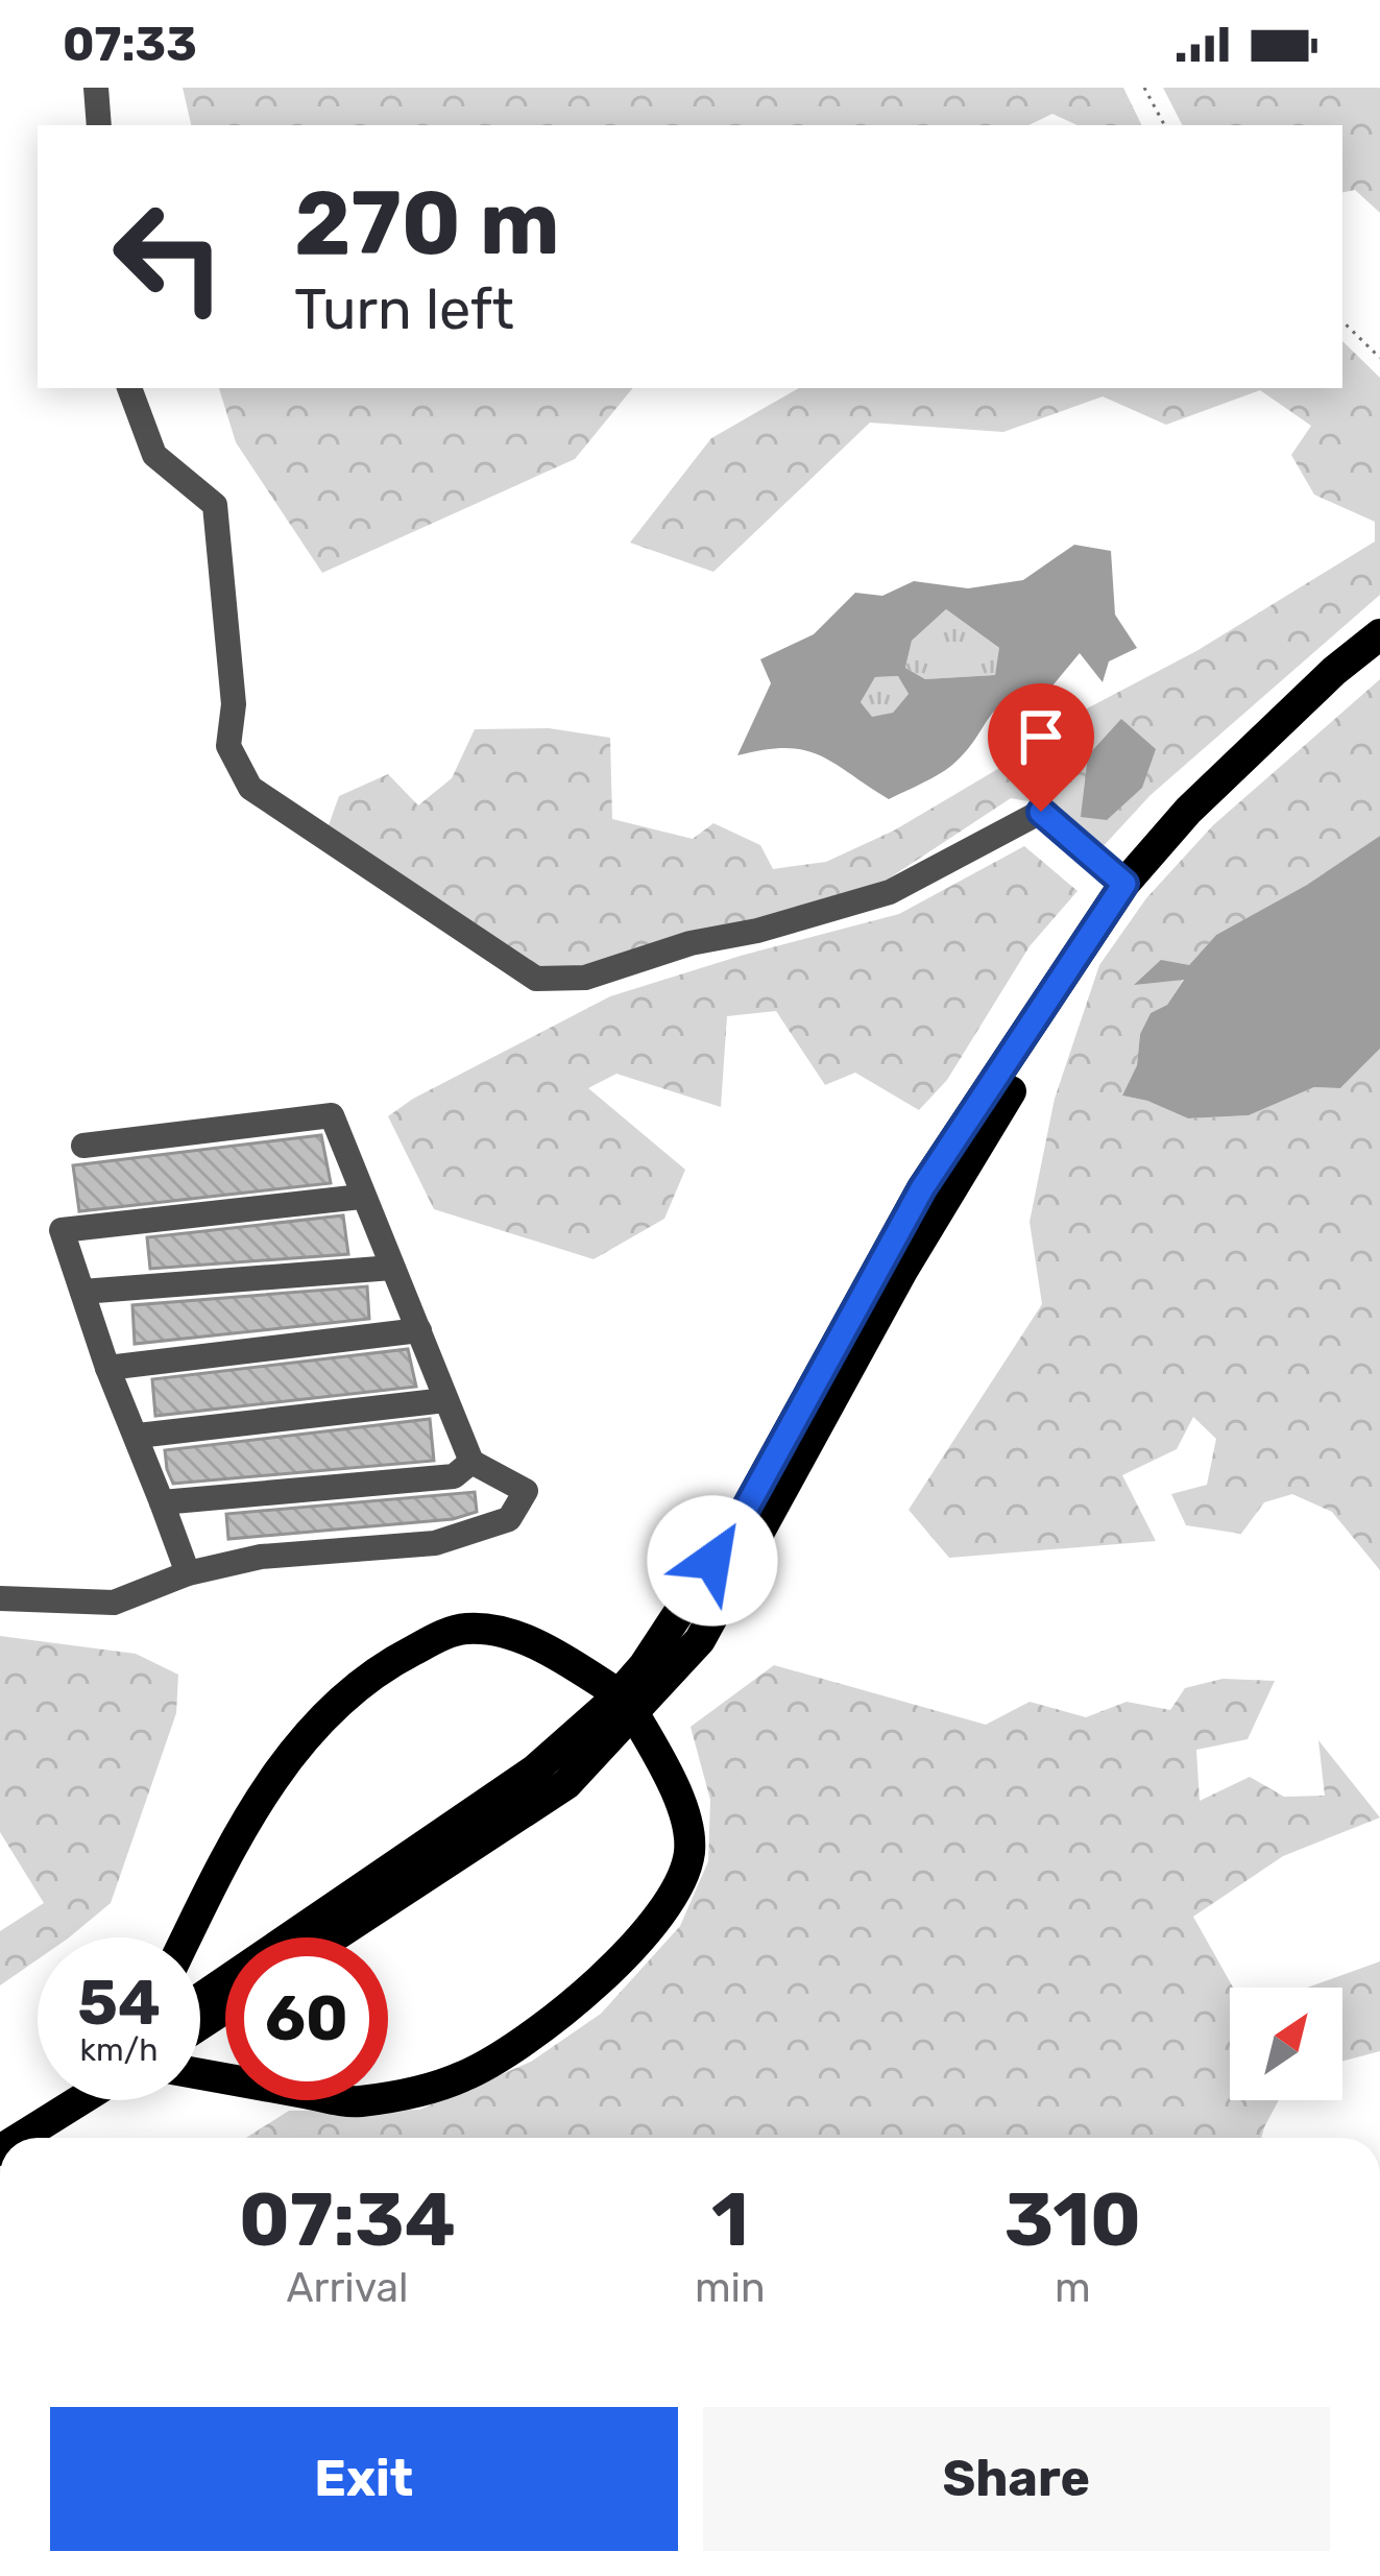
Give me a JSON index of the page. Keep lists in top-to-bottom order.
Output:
{
  "north": "top right",
  "page": {
    "status": "07:33",
    "turn": ["270 m", "Turn left"],
    "speed": "54 km/h",
    "limit": "60",
    "eta": [
      "07:34",
      "Arrival",
      "1",
      "min",
      "310",
      "m"
    ],
    "buttons": ["Exit", "Share"]
  }
}
